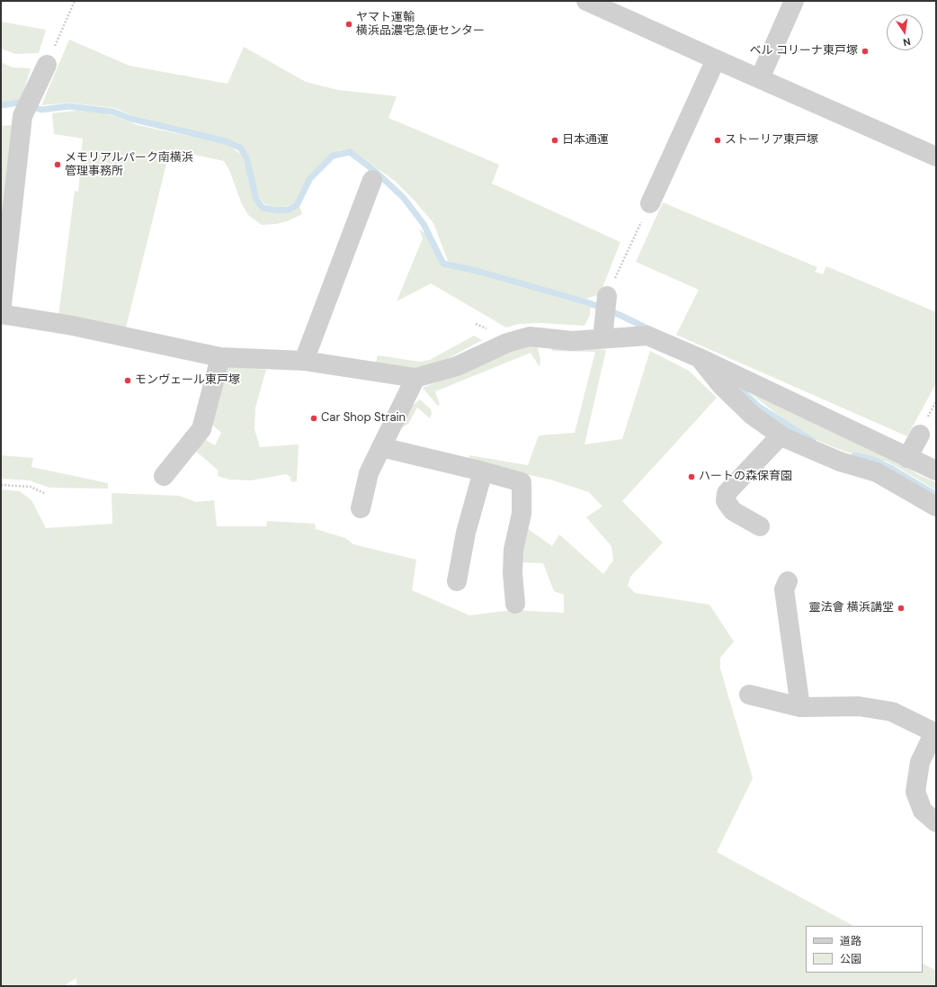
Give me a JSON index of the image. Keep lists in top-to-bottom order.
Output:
{
  "places": [
    "ヤマト運輸 横浜品濃宅急便センター",
    "ベル コリーナ東戸塚",
    "日本通運",
    "ストーリア東戸塚",
    "メモリアルパーク南横浜 管理事務所",
    "モンヴェール東戸塚",
    "Car Shop Strain",
    "ハートの森保育園",
    "靈法會 横浜講堂"
  ],
  "legend": ["道路", "公園"],
  "north": "bottom"
}
